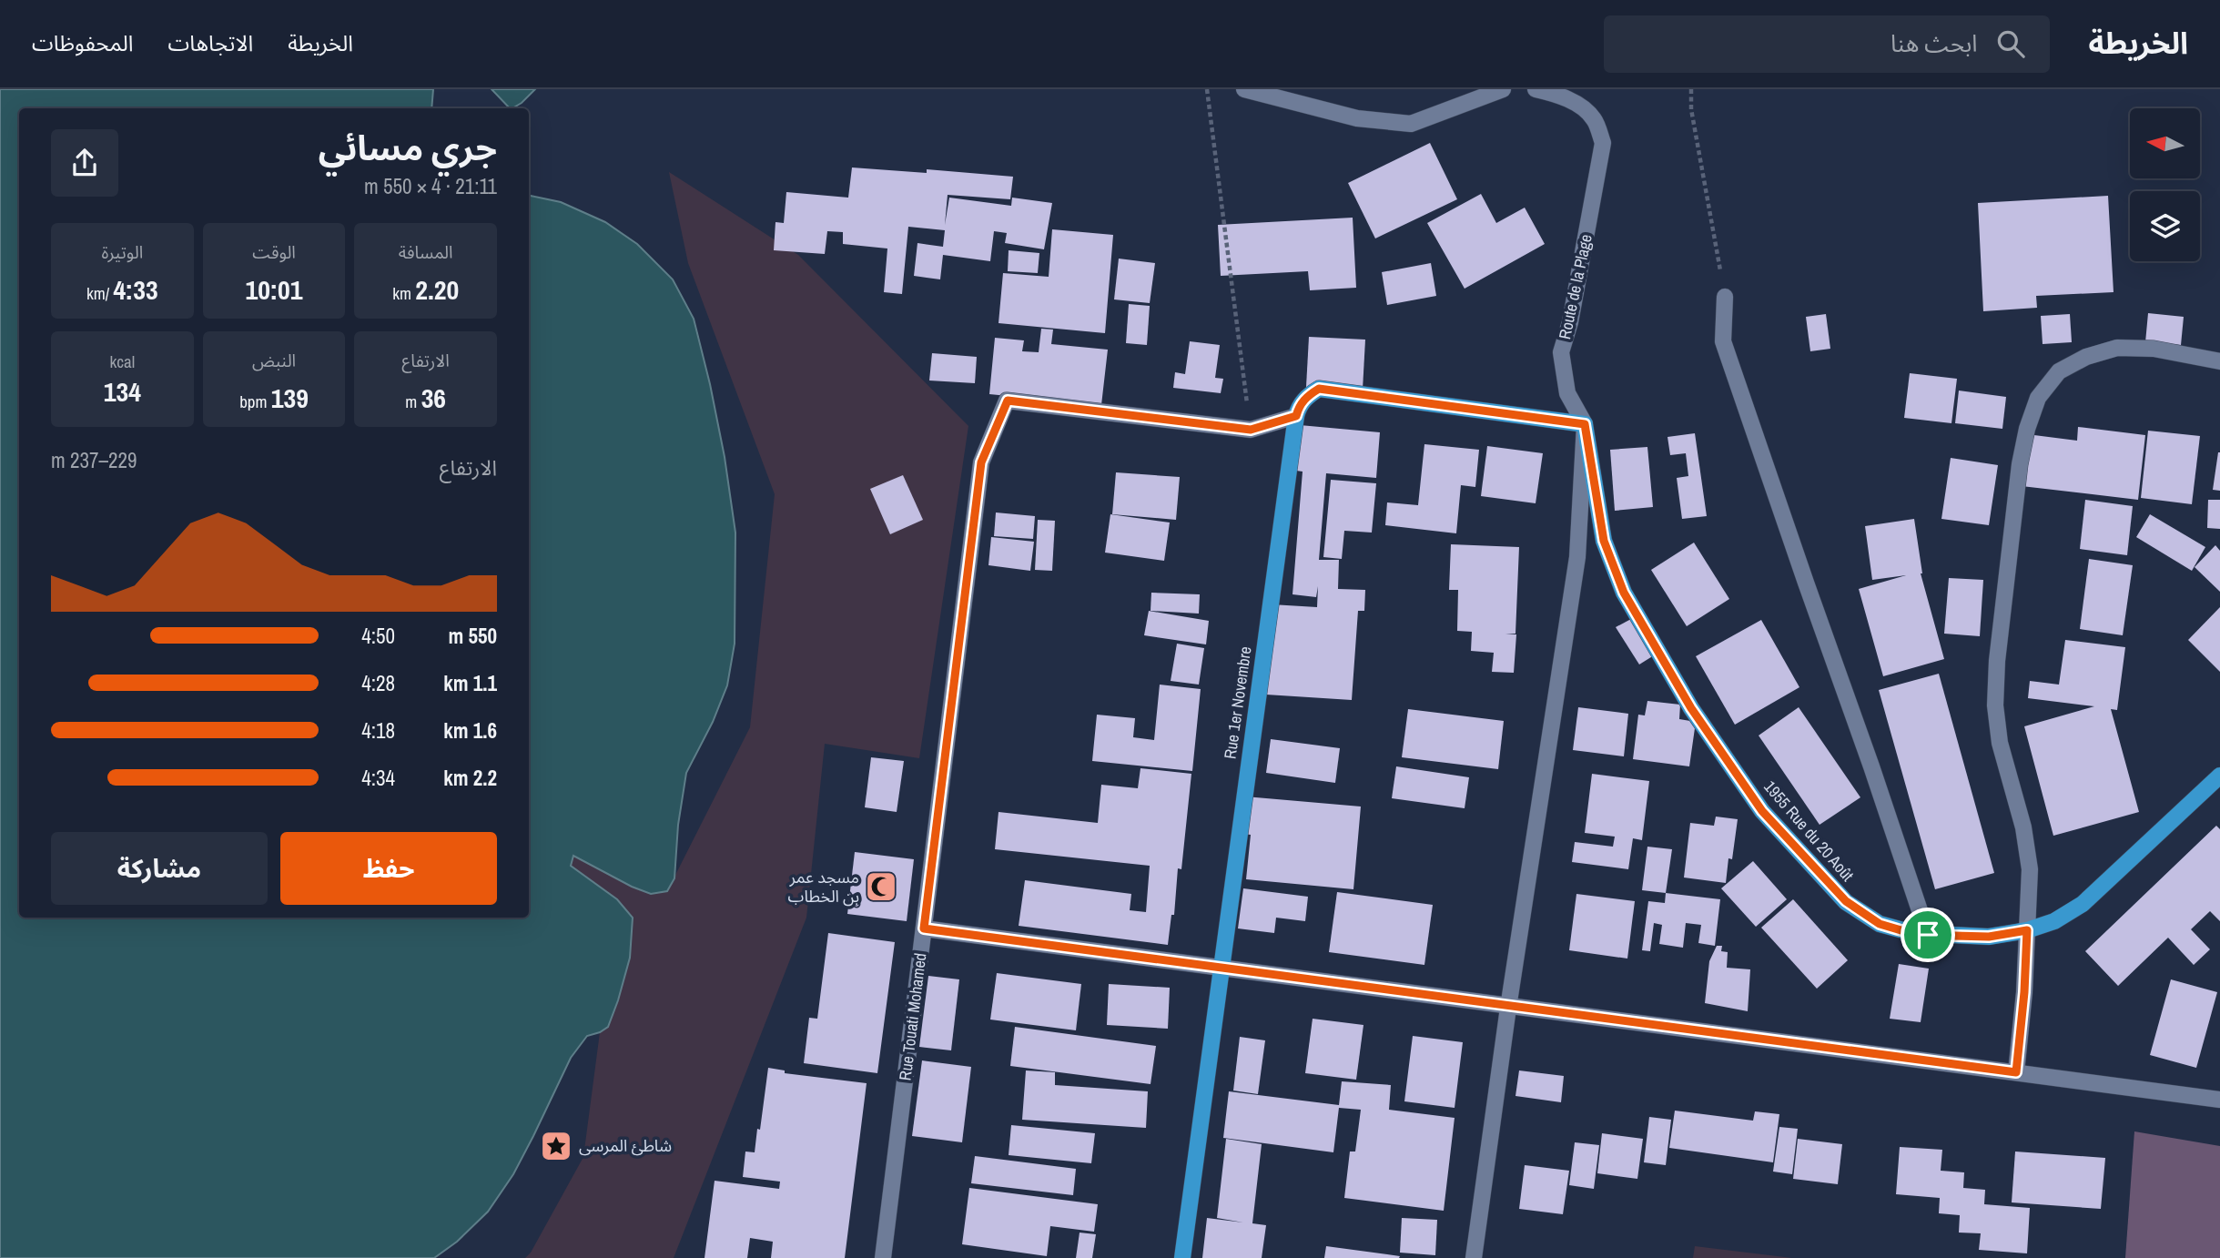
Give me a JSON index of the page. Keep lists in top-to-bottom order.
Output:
{
  "streets": {
    "main road": ["Rue 1er Novembre", "1955 Rue du 20 Août"],
    "street": ["Route de la Plage", "Rue Touati Mohamed"]
  },
  "crossings": [
    ["Route de la Plage", "Rue 1er Novembre"],
    ["Route de la Plage", "1955 Rue du 20 Août"],
    ["Rue 1er Novembre", "1955 Rue du 20 Août"]
  ],
  "places": {
    "mosque": ["مسجد عمر بن الخطاب"],
    "place": ["شاطئ المرسى"]
  },
  "north": "left",
  "page": {
    "header": "الخريطة",
    "search": "ابحث هنا",
    "nav": ["الخريطة", "الاتجاهات", "المحفوظات"],
    "heading": ["جري مسائي", "21:11 · 4 × 550 m"],
    "stats": [
      ["المسافة", "2.20 km"],
      ["الوقت", "10:01"],
      ["الوتيرة", "4:33 /km"],
      ["الارتفاع", "36 m"],
      ["النبض", "139 bpm"],
      ["kcal", "134"]
    ],
    "chart": ["الارتفاع", "229–237 m"],
    "list": [
      {
        "name": "550 m",
        "note": "4:50"
      },
      {
        "name": "1.1 km",
        "note": "4:28"
      },
      {
        "name": "1.6 km",
        "note": "4:18"
      },
      {
        "name": "2.2 km",
        "note": "4:34"
      }
    ],
    "buttons": ["حفظ", "مشاركة"]
  }
}
